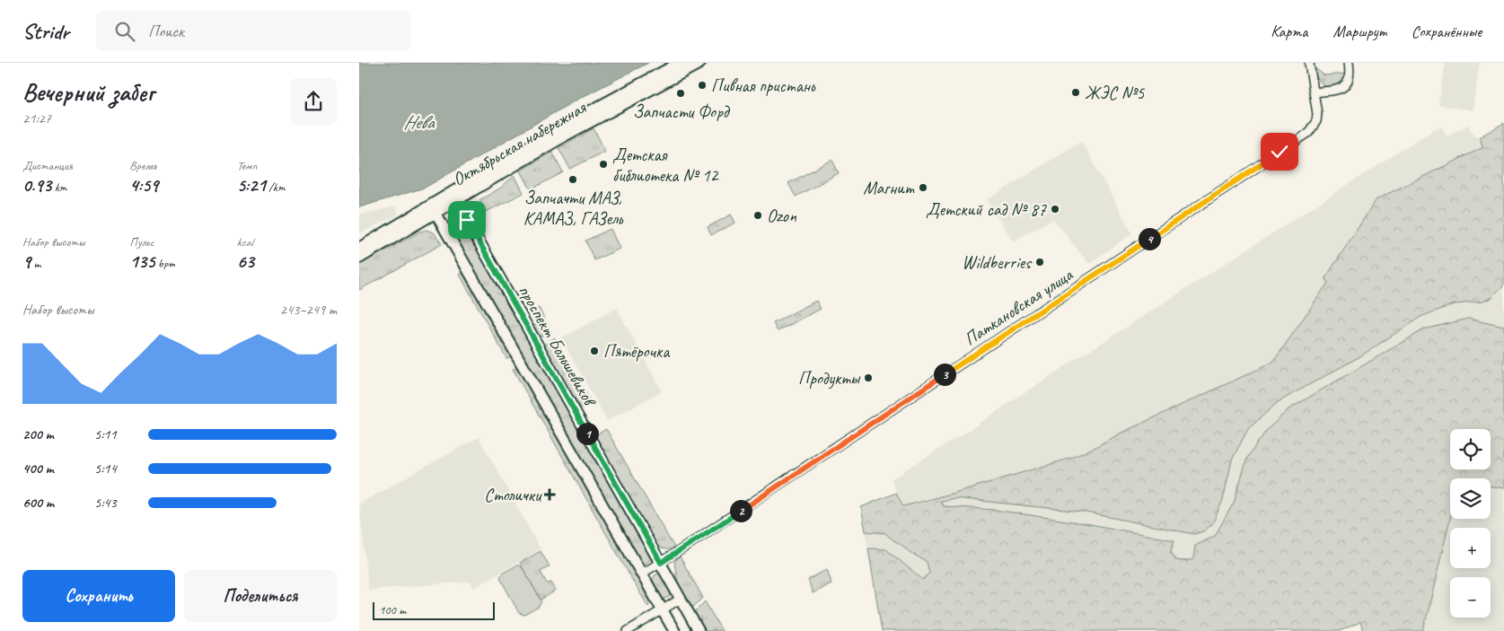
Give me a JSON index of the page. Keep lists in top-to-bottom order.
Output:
{
  "streets": {
    "main road": ["Октябрьская набережная", "проспект Большевиков"],
    "street": ["Паткановская улица"]
  },
  "crossings": [
    ["Октябрьская набережная", "проспект Большевиков"],
    ["Паткановская улица", "проспект Большевиков"]
  ],
  "water": ["Нева"],
  "places": {
    "other": [
      "Пивная пристань",
      "ЖЭС №5",
      "Запчасти Форд",
      "Детская библиотека № 12",
      "Запчачти МАЗ, КАМАЗ, ГАЗель",
      "Магнит",
      "Детский сад № 87",
      "Ozon",
      "Wildberries",
      "Пятёрочка",
      "Продукты"
    ],
    "health": ["Столички"]
  },
  "scale_bar": "100 m",
  "page": {
    "header": "Stridr",
    "search": "Поиск",
    "nav": ["Карта", "Маршрут", "Сохранённые"],
    "heading": ["Вечерний забег", "21:27"],
    "stats": [
      ["Дистанция", "0.93 km"],
      ["Время", "4:59"],
      ["Темп", "5:21 /km"],
      ["Набор высоты", "9 m"],
      ["Пульс", "135 bpm"],
      ["kcal", "63"]
    ],
    "pins": [
      "4",
      "3",
      "1",
      "2"
    ],
    "chart": ["Набор высоты", "243–249 m"],
    "list": [
      {
        "name": "200 m",
        "note": "5:11"
      },
      {
        "name": "400 m",
        "note": "5:14"
      },
      {
        "name": "600 m",
        "note": "5:43"
      }
    ],
    "map_buttons": ["+", "−"],
    "buttons": ["Сохранить", "Поделиться"],
    "scale": "100 m"
  }
}
